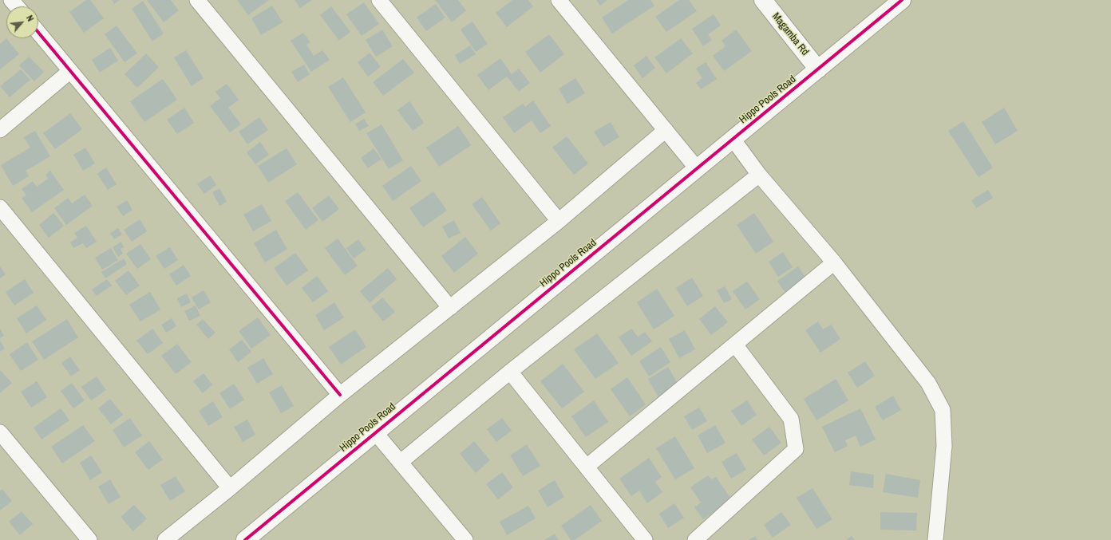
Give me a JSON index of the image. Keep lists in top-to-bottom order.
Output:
{
  "streets": {
    "street": ["Magamba Rd", "Hippo Pools Road"]
  },
  "crossings": [
    ["Magamba Rd", "Hippo Pools Road"]
  ],
  "north": "top right"
}
